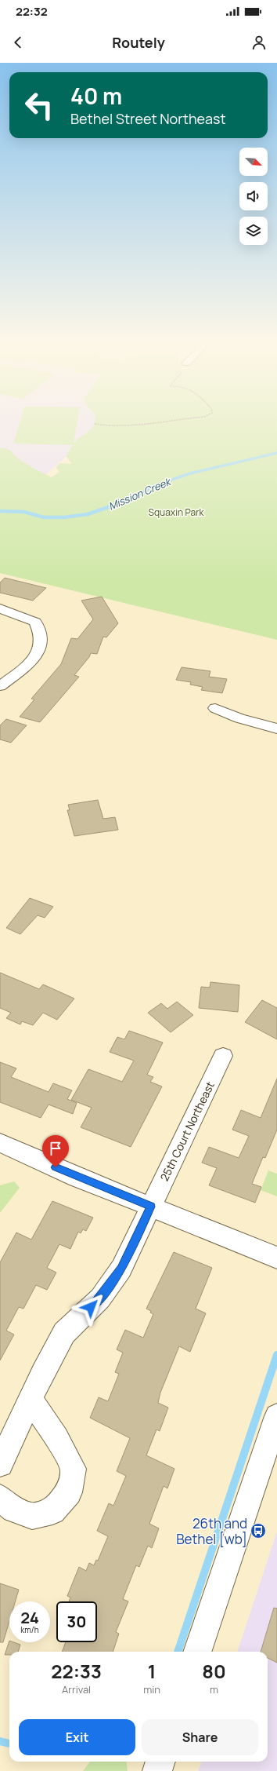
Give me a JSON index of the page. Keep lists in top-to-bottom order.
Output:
{
  "streets": {
    "street": ["25th Court Northeast"]
  },
  "water": ["Mission Creek"],
  "parks": ["Squaxin Park"],
  "places": {
    "bus stop": ["26th and Bethel [wb]"]
  },
  "north": "bottom right",
  "page": {
    "status": "22:32",
    "header": "Routely",
    "turn": ["40 m", "Bethel Street Northeast"],
    "speed": "24 km/h",
    "limit": "30",
    "eta": [
      "22:33",
      "Arrival",
      "1",
      "min",
      "80",
      "m"
    ],
    "buttons": ["Exit", "Share"]
  }
}
